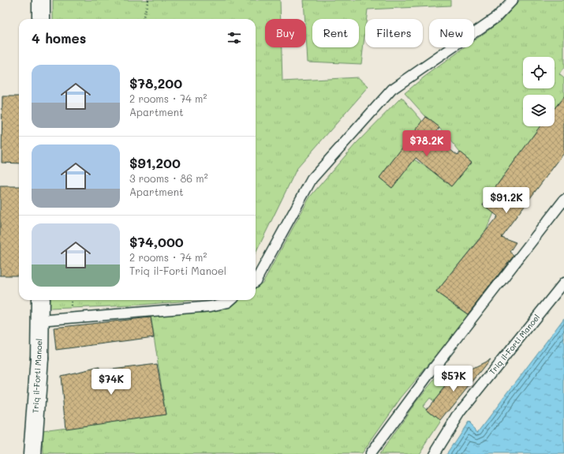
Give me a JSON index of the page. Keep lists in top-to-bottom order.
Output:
{
  "streets": {
    "street": ["Triq il-Forti Manoel"]
  },
  "page": {
    "chip": [
      "Buy",
      "Rent",
      "Filters",
      "New"
    ],
    "heading": "4 homes",
    "list": [
      {
        "name": "$78,200",
        "note": "2 rooms · 74 m² · Apartment"
      },
      {
        "name": "$91,200",
        "note": "3 rooms · 86 m² · Apartment"
      },
      {
        "name": "$74,000",
        "note": "2 rooms · 74 m² · Triq il-Forti Manoel"
      }
    ],
    "price": [
      "$78.2K",
      "$91.2K",
      "$57K",
      "$74K"
    ]
  }
}
